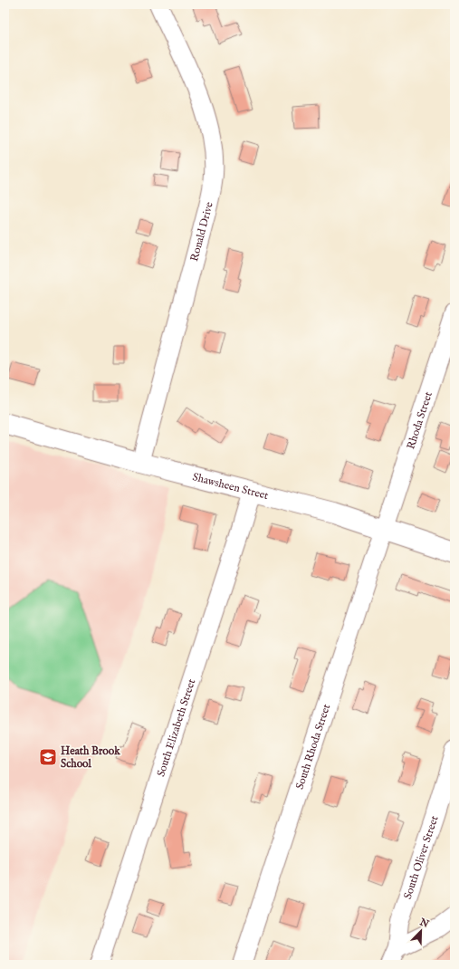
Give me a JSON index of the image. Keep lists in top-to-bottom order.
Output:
{
  "streets": {
    "main road": ["Shawsheen Street"],
    "street": [
      "Ronald Drive",
      "Rhoda Street",
      "South Elizabeth Street",
      "South Rhoda Street",
      "South Oliver Street"
    ]
  },
  "crossings": [
    ["Ronald Drive", "Shawsheen Street"],
    ["Rhoda Street", "Shawsheen Street"],
    ["Rhoda Street", "South Rhoda Street"],
    ["Shawsheen Street", "South Elizabeth Street"],
    ["Shawsheen Street", "South Rhoda Street"]
  ],
  "places": {
    "school or university": ["Heath Brook School"]
  },
  "north": "top right"
}
